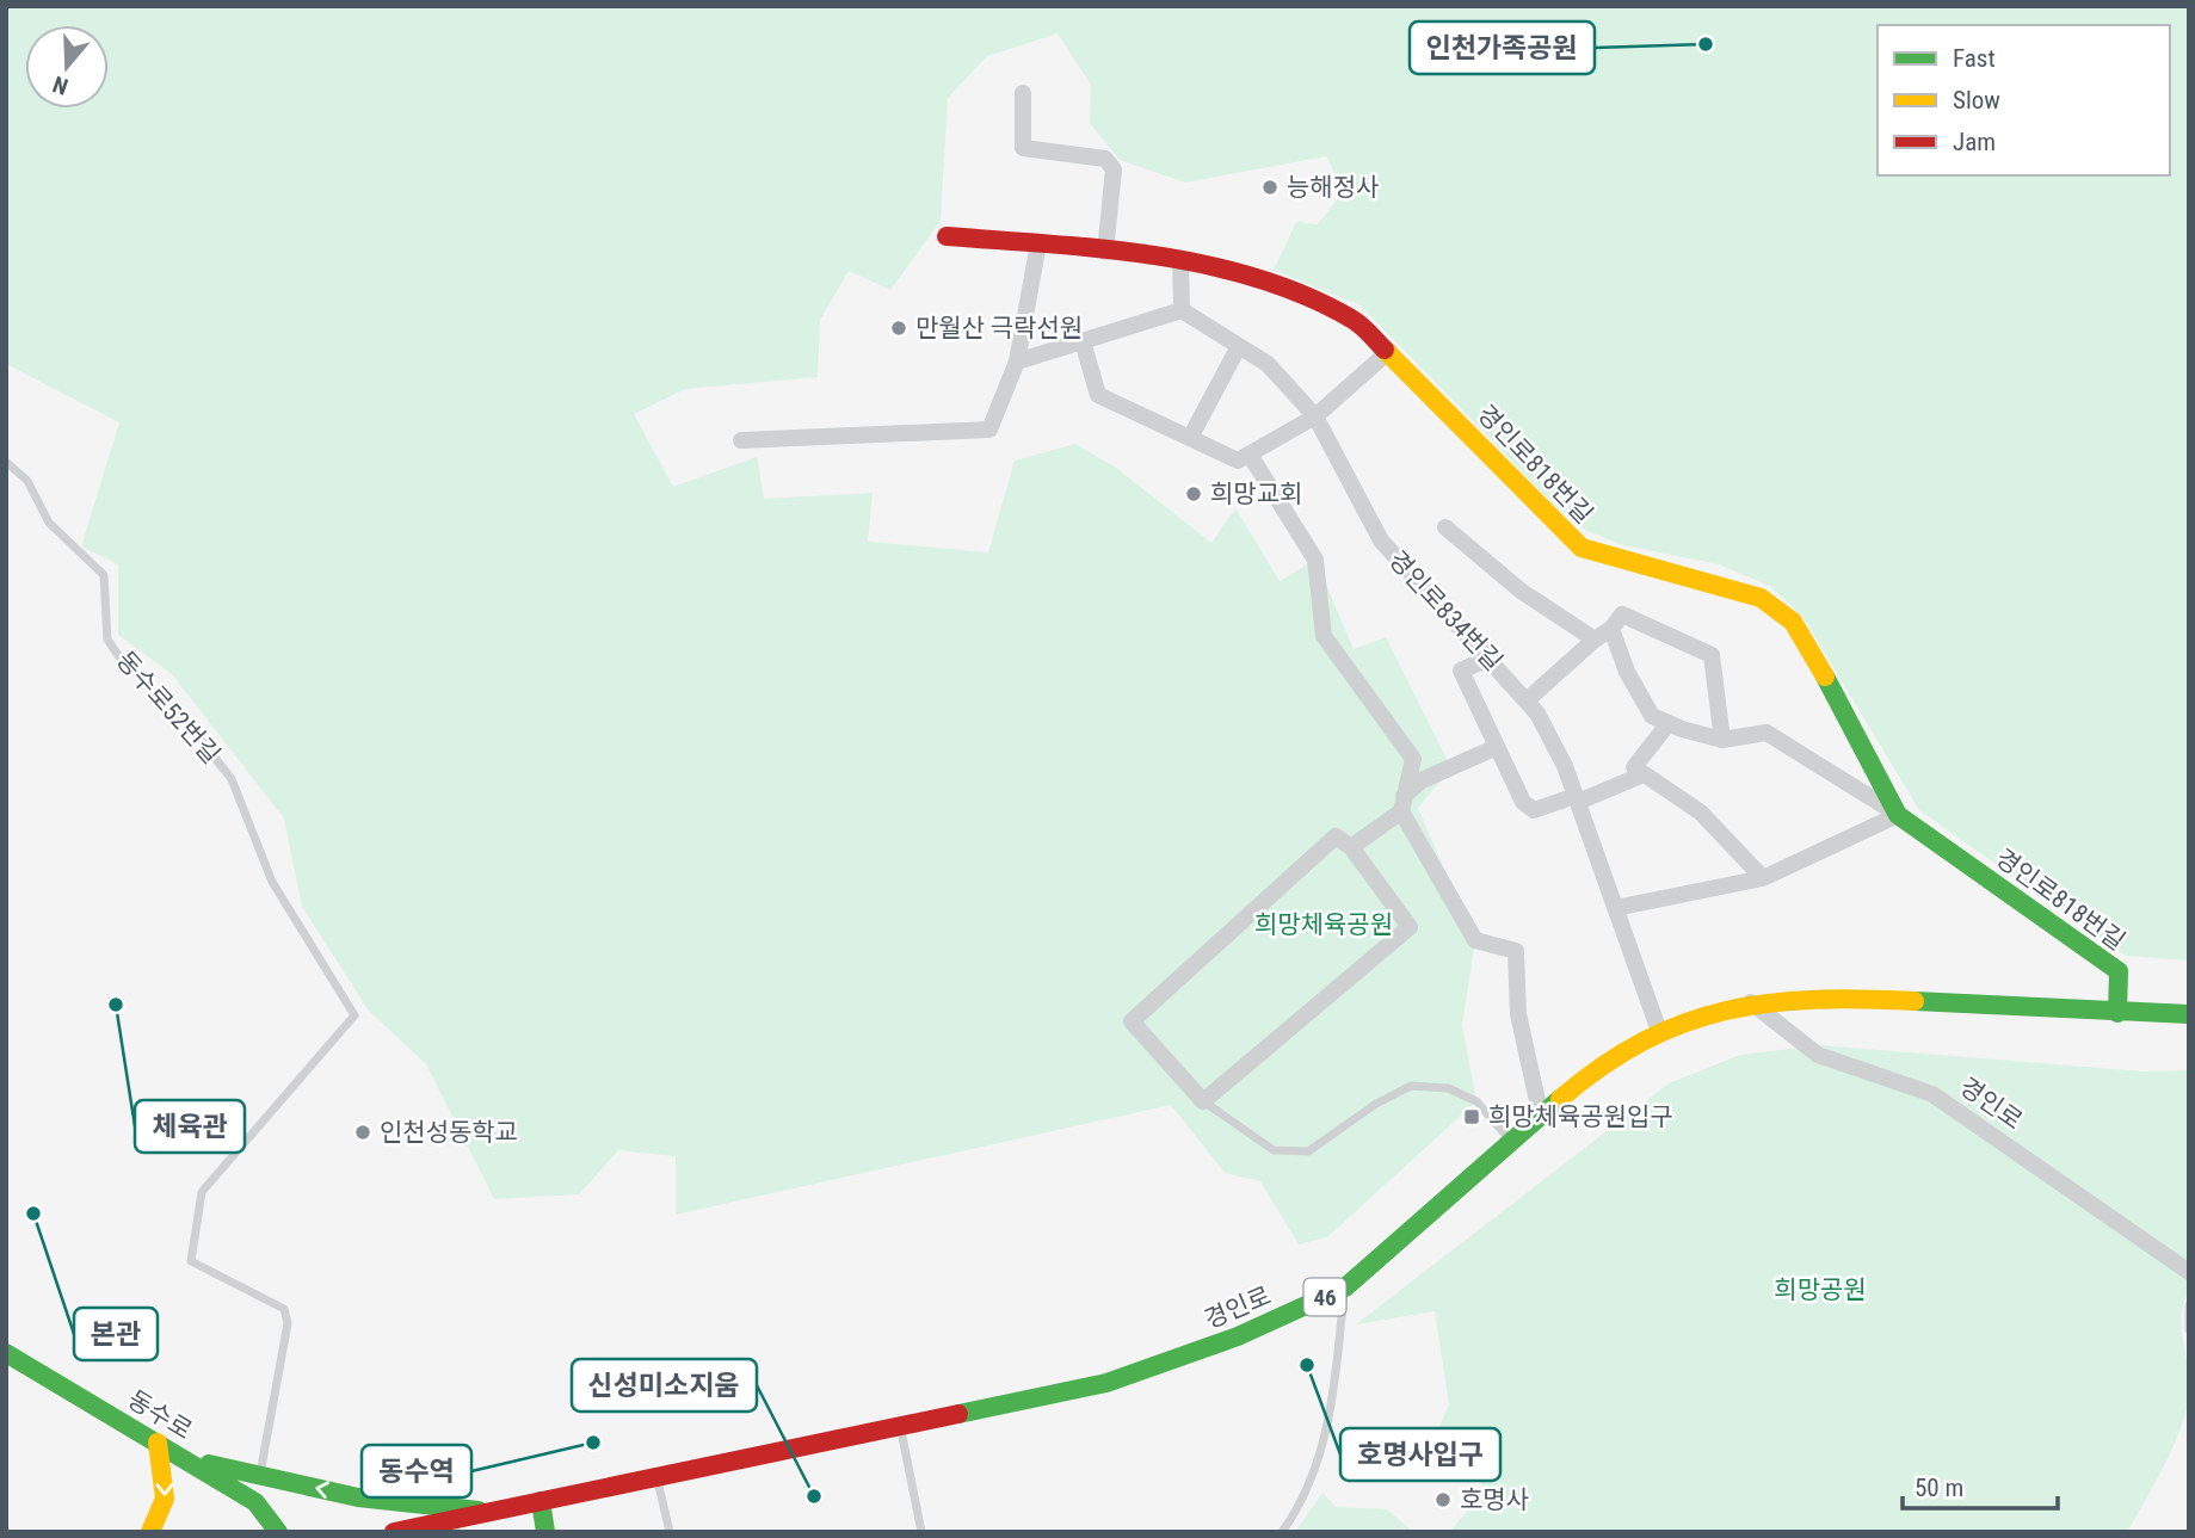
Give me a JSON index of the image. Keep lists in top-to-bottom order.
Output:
{
  "streets": {
    "street": [
      "경인로818번길",
      "경인로834번길",
      "경인로",
      "46",
      "동수로"
    ],
    "lane": ["동수로52번길"]
  },
  "crossings": [
    ["경인로818번길", "경인로"],
    ["경인로834번길", "경인로"]
  ],
  "parks": ["희망체육공원", "희망공원"],
  "places": {
    "other": [
      "인천가족공원",
      "능해정사",
      "만월산 극락선원",
      "희망교회",
      "체육관",
      "인천성동학교",
      "본관",
      "호명사입구",
      "동수역",
      "신성미소지움",
      "호명사"
    ],
    "transit": ["희망체육공원입구"]
  },
  "legend": ["Fast", "Slow", "Jam"],
  "scale_bar": "50 m",
  "north": "bottom"
}
